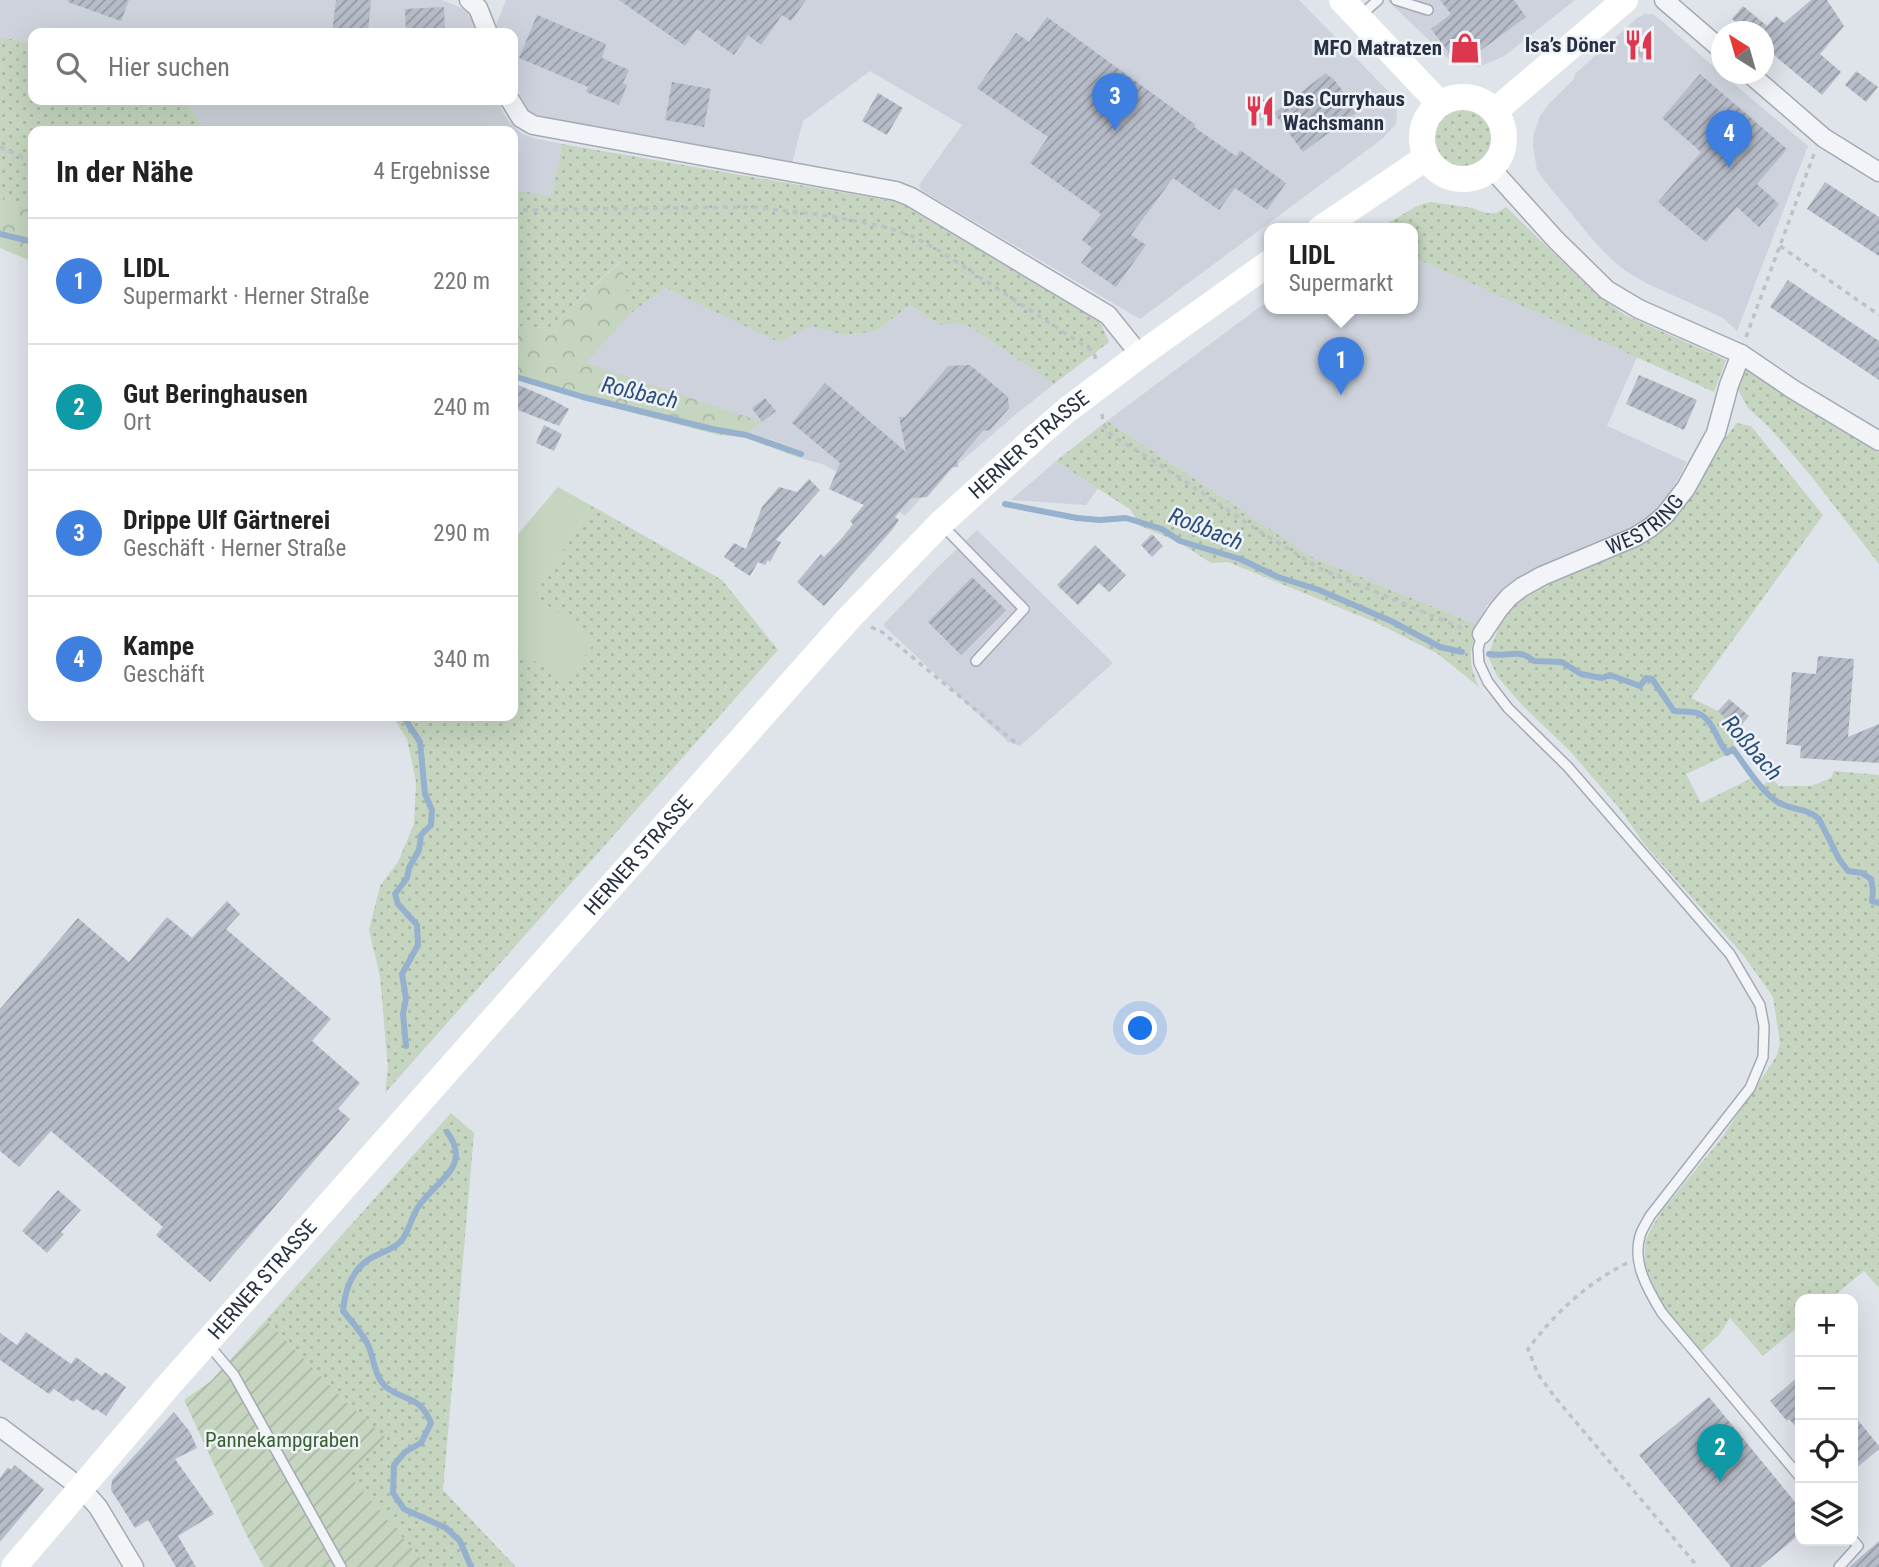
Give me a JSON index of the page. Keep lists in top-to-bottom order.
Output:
{
  "streets": {
    "main road": ["HERNER STRASSE"],
    "street": ["WESTRING"]
  },
  "water": ["Roßbach"],
  "parks": ["Pannekampgraben"],
  "places": {
    "restaurant": ["Isa’s Döner", "Das Curryhaus Wachsmann"],
    "shop": ["MFO Matratzen"]
  },
  "north": "top left",
  "page": {
    "search": "Hier suchen",
    "pins": [
      "3",
      "4",
      "1",
      "2"
    ],
    "heading": ["In der Nähe", "4 Ergebnisse"],
    "list": [
      {
        "mark": "1",
        "name": "LIDL",
        "note": "Supermarkt · Herner Straße",
        "value": "220 m"
      },
      {
        "mark": "2",
        "name": "Gut Beringhausen",
        "note": "Ort",
        "value": "240 m"
      },
      {
        "mark": "3",
        "name": "Drippe Ulf Gärtnerei",
        "note": "Geschäft · Herner Straße",
        "value": "290 m"
      },
      {
        "mark": "4",
        "name": "Kampe",
        "note": "Geschäft",
        "value": "340 m"
      }
    ],
    "popup": ["LIDL", "Supermarkt"],
    "map_buttons": ["+", "−"]
  }
}
